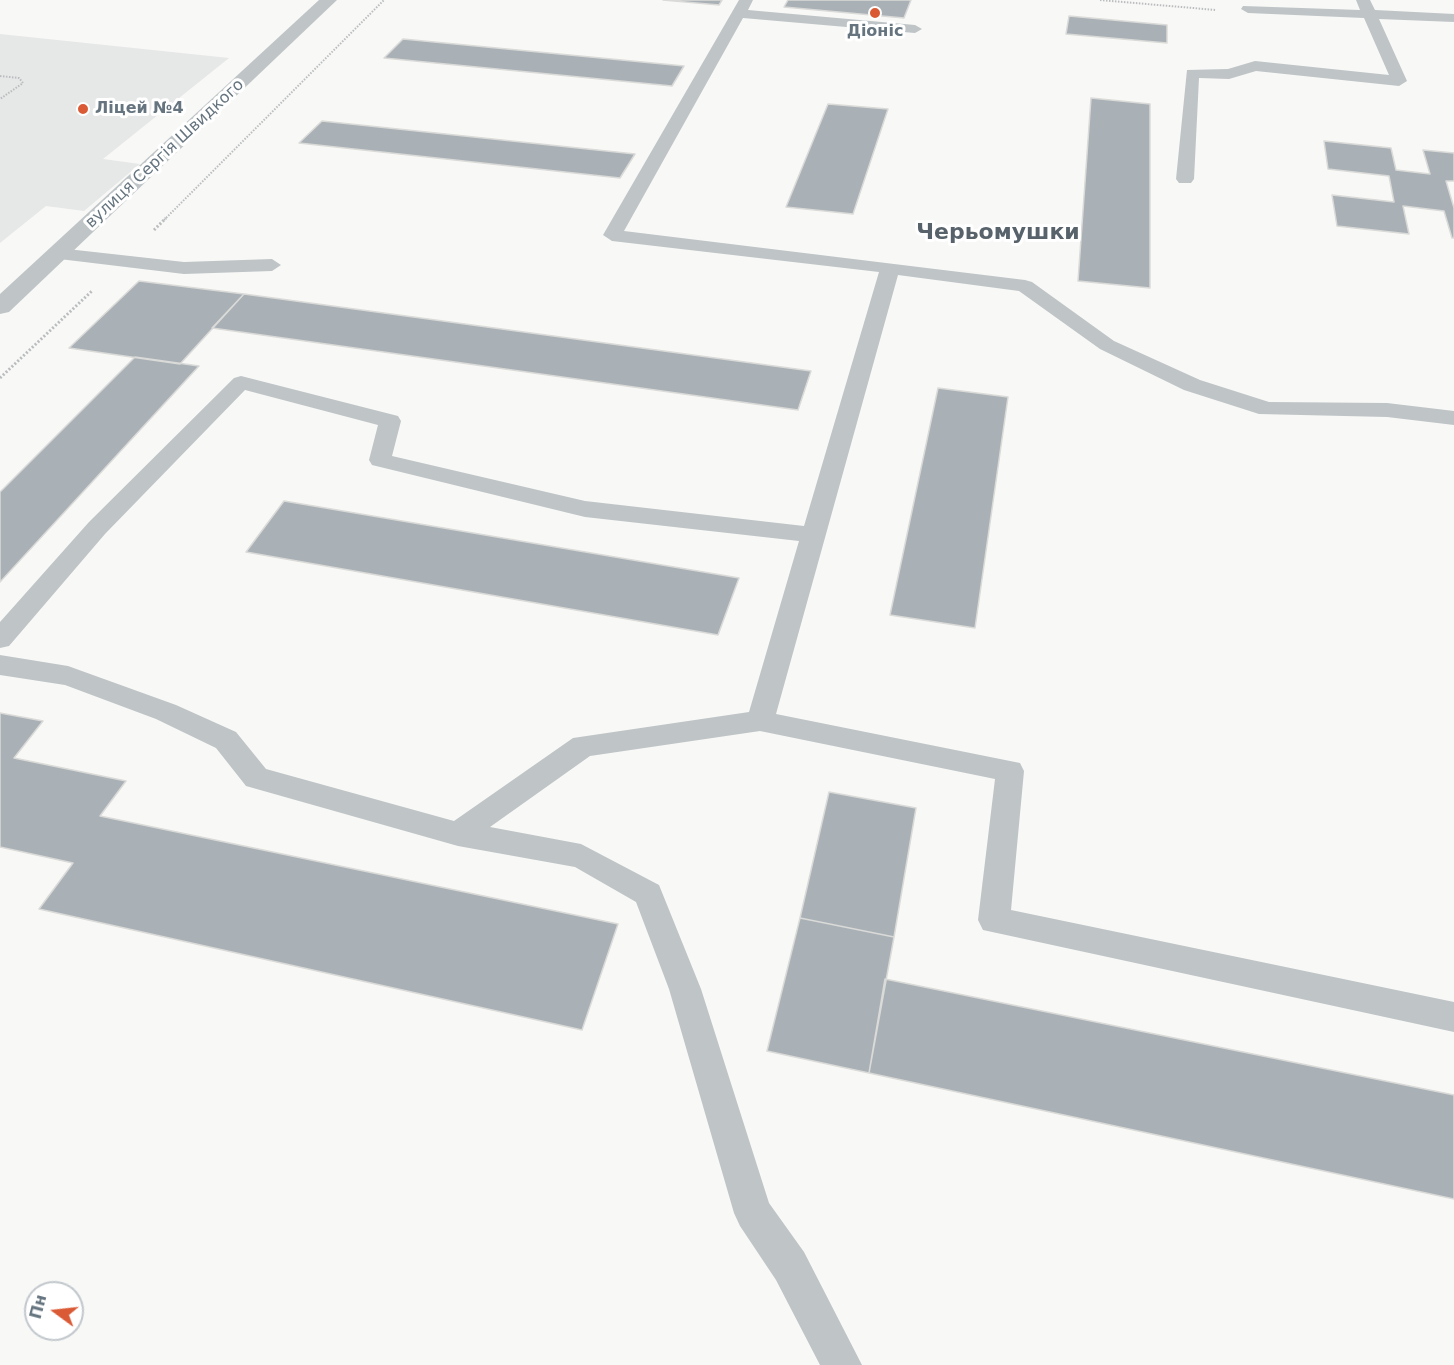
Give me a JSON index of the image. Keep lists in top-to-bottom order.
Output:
{
  "streets": {
    "street": ["вулиця Сергія Швидкого"]
  },
  "districts": ["Черьомушки"],
  "places": ["Діоніс", "Ліцей №4"],
  "north": "left"
}
